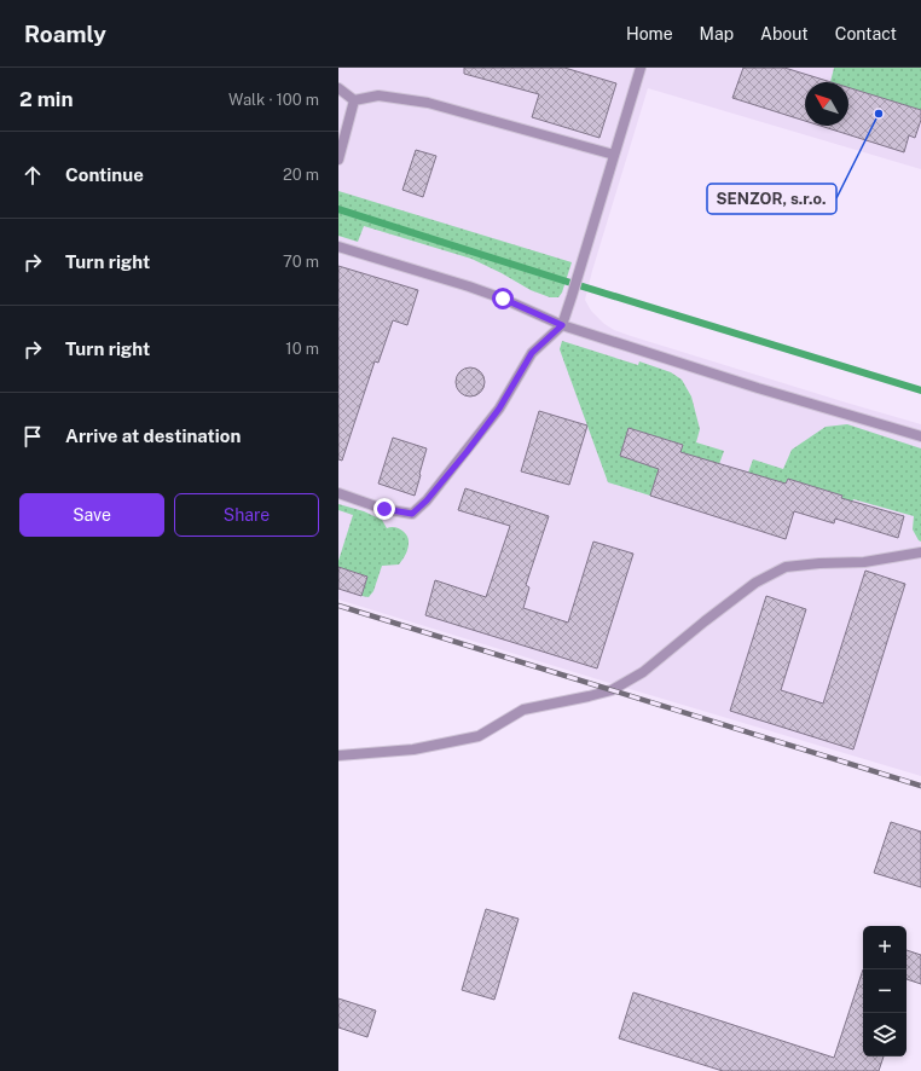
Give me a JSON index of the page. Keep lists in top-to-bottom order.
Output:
{
  "places": ["SENZOR, s.r.o."],
  "north": "top left",
  "page": {
    "header": "Roamly",
    "nav": [
      "Home",
      "Map",
      "About",
      "Contact"
    ],
    "heading": ["2 min", "Walk · 100 m"],
    "list": [
      ["Continue", "20 m"],
      ["Turn right", "70 m"],
      ["Turn right", "10 m"],
      "Arrive at destination"
    ],
    "buttons": ["Save", "Share"],
    "map_buttons": ["+", "−"]
  }
}
